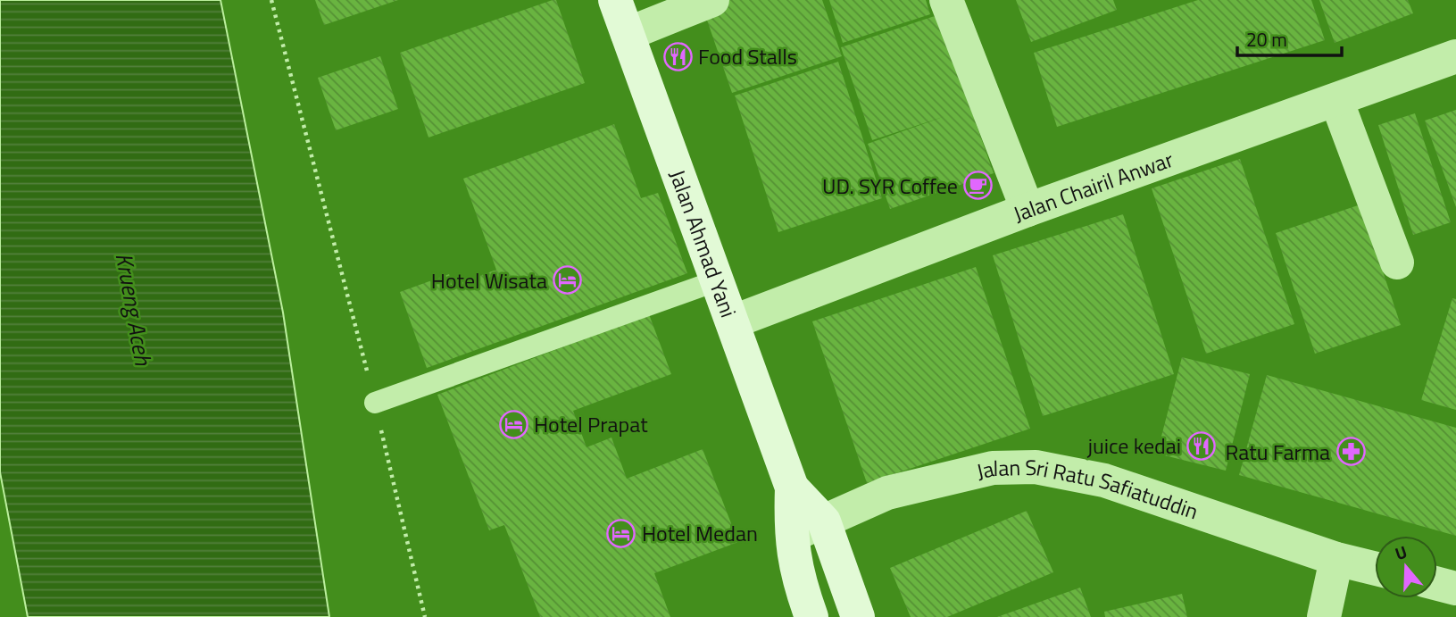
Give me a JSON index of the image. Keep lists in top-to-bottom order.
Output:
{
  "streets": {
    "main road": ["Jalan Ahmad Yani"],
    "street": ["Jalan Chairil Anwar", "Jalan Sri Ratu Safiatuddin"]
  },
  "crossings": [
    ["Jalan Chairil Anwar", "Jalan Ahmad Yani"],
    ["Jalan Ahmad Yani", "Jalan Sri Ratu Safiatuddin"]
  ],
  "water": ["Krueng Aceh"],
  "places": {
    "restaurant": ["Food Stalls", "juice kedai"],
    "cafe": ["UD. SYR Coffee"],
    "hotel": ["Hotel Wisata", "Hotel Prapat", "Hotel Medan"],
    "pharmacy": ["Ratu Farma"]
  },
  "scale_bar": "20 m",
  "north": "top"
}
